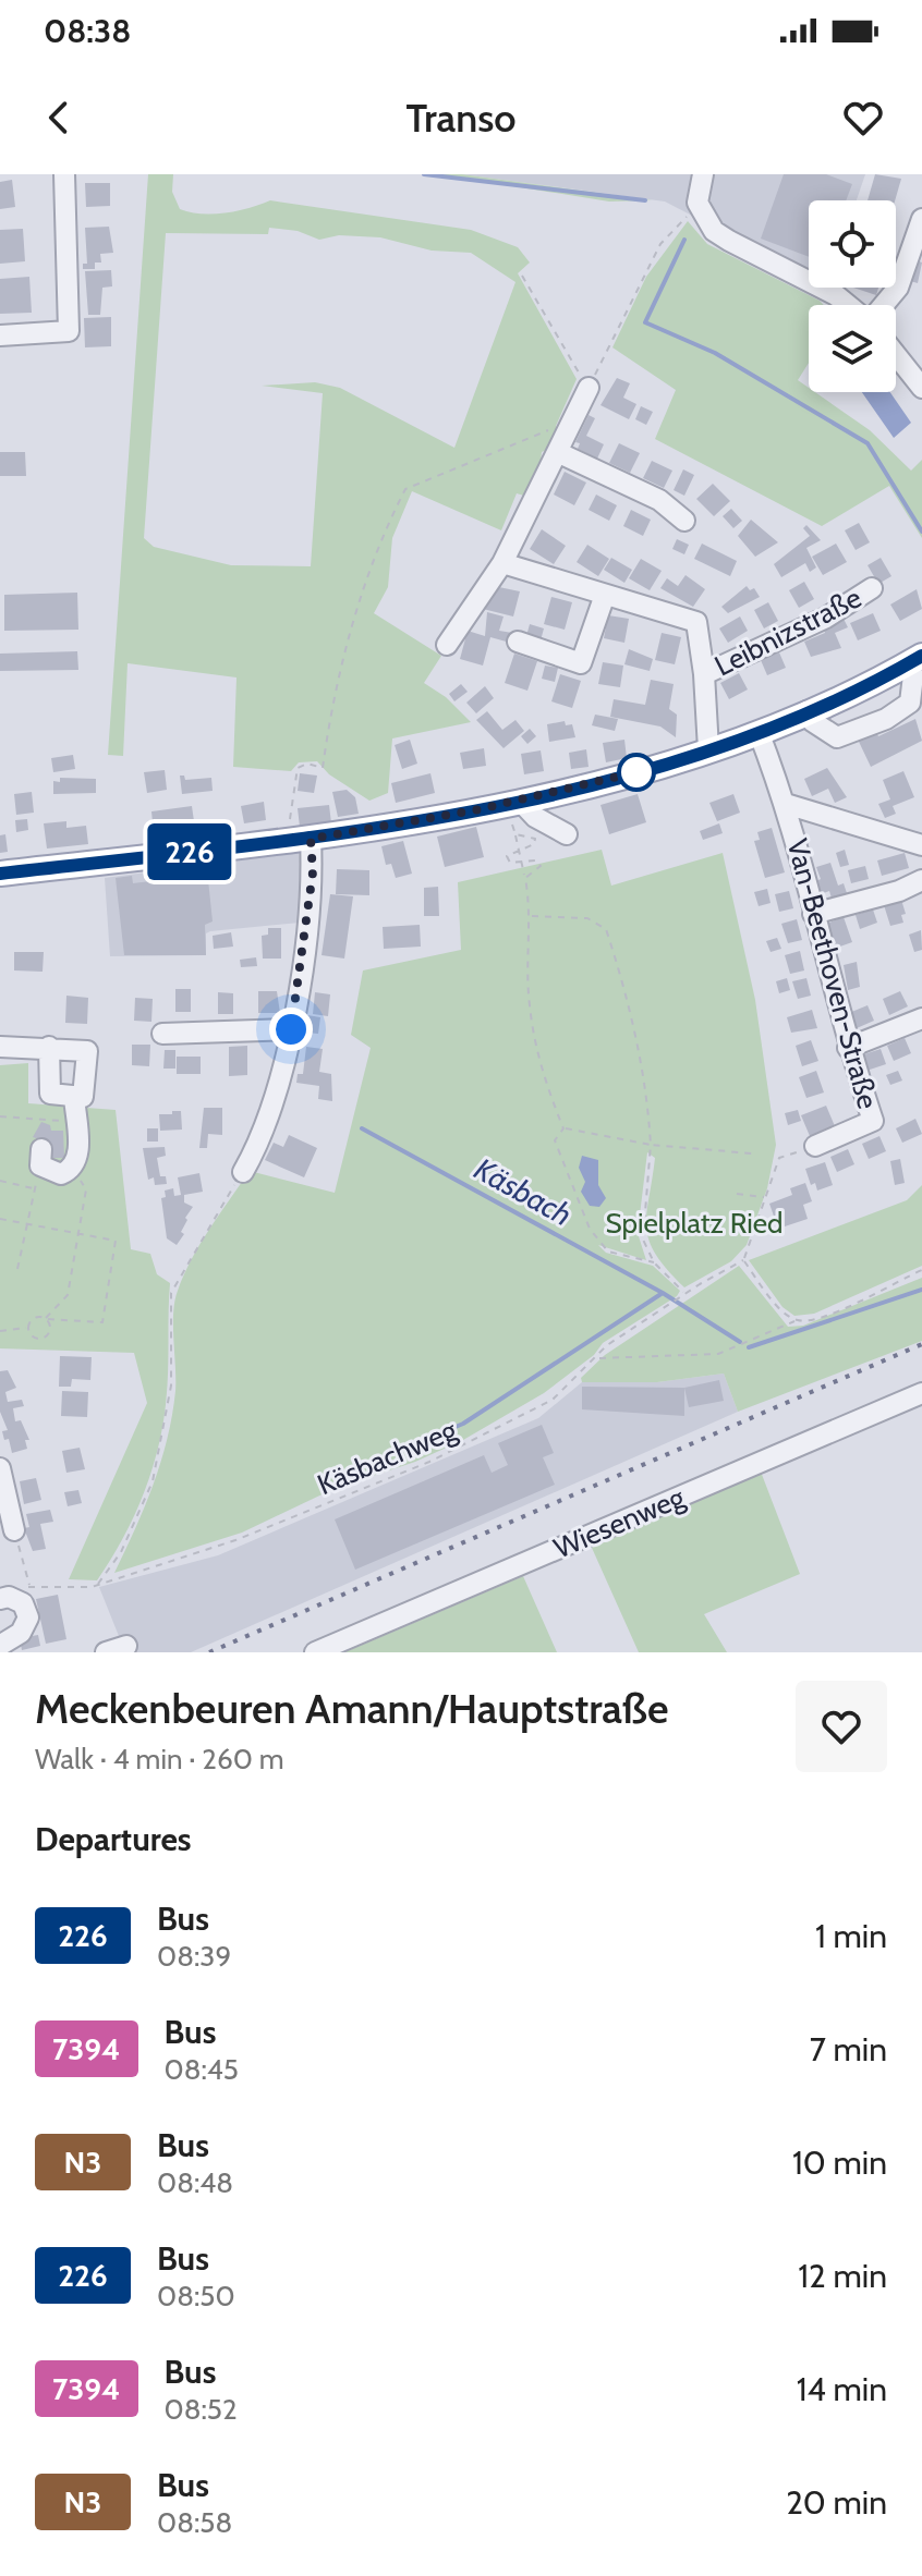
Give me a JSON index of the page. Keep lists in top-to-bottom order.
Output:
{
  "streets": {
    "street": ["Leibnizstraße", "Van-Beethoven-Straße", "Wiesenweg"],
    "path": ["Käsbachweg"]
  },
  "water": ["Käsbach"],
  "parks": ["Spielplatz Ried"],
  "lines": ["bus line 226"],
  "page": {
    "status": "08:38",
    "header": "Transo",
    "on_map": "226",
    "heading": [
      ["Meckenbeuren Amann/Hauptstraße", "Walk · 4 min · 260 m"],
      "Departures"
    ],
    "list": [
      {
        "mark": "226",
        "name": "Bus",
        "note": "08:39",
        "value": "1 min"
      },
      {
        "mark": "7394",
        "name": "Bus",
        "note": "08:45",
        "value": "7 min"
      },
      {
        "mark": "N3",
        "name": "Bus",
        "note": "08:48",
        "value": "10 min"
      },
      {
        "mark": "226",
        "name": "Bus",
        "note": "08:50",
        "value": "12 min"
      },
      {
        "mark": "7394",
        "name": "Bus",
        "note": "08:52",
        "value": "14 min"
      },
      {
        "mark": "N3",
        "name": "Bus",
        "note": "08:58",
        "value": "20 min"
      }
    ]
  }
}
